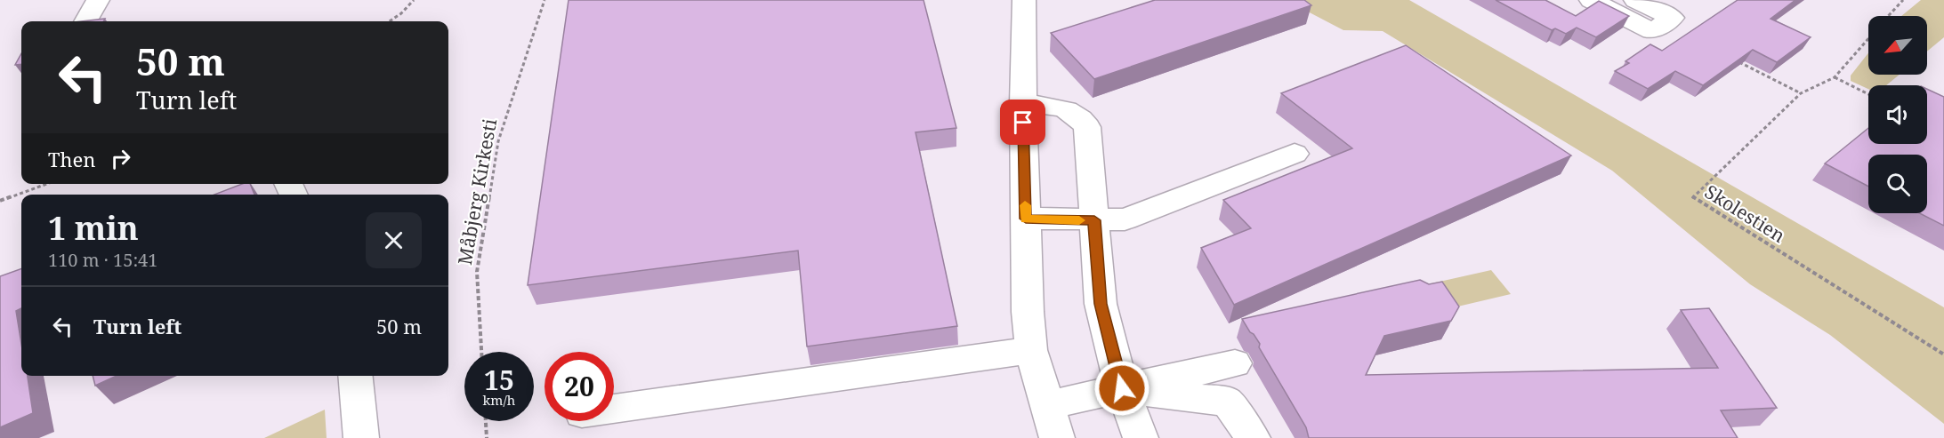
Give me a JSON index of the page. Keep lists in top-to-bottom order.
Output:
{
  "streets": {
    "path": ["Måbjerg Kirkesti", "Skolestien"]
  },
  "north": "bottom left",
  "page": {
    "turn": ["50 m", "Turn left"],
    "then": "Then",
    "heading": ["1 min", "110 m · 15:41"],
    "list": [
      {
        "name": "Turn left",
        "value": "50 m"
      }
    ],
    "speed": "15 km/h",
    "limit": "20"
  }
}
